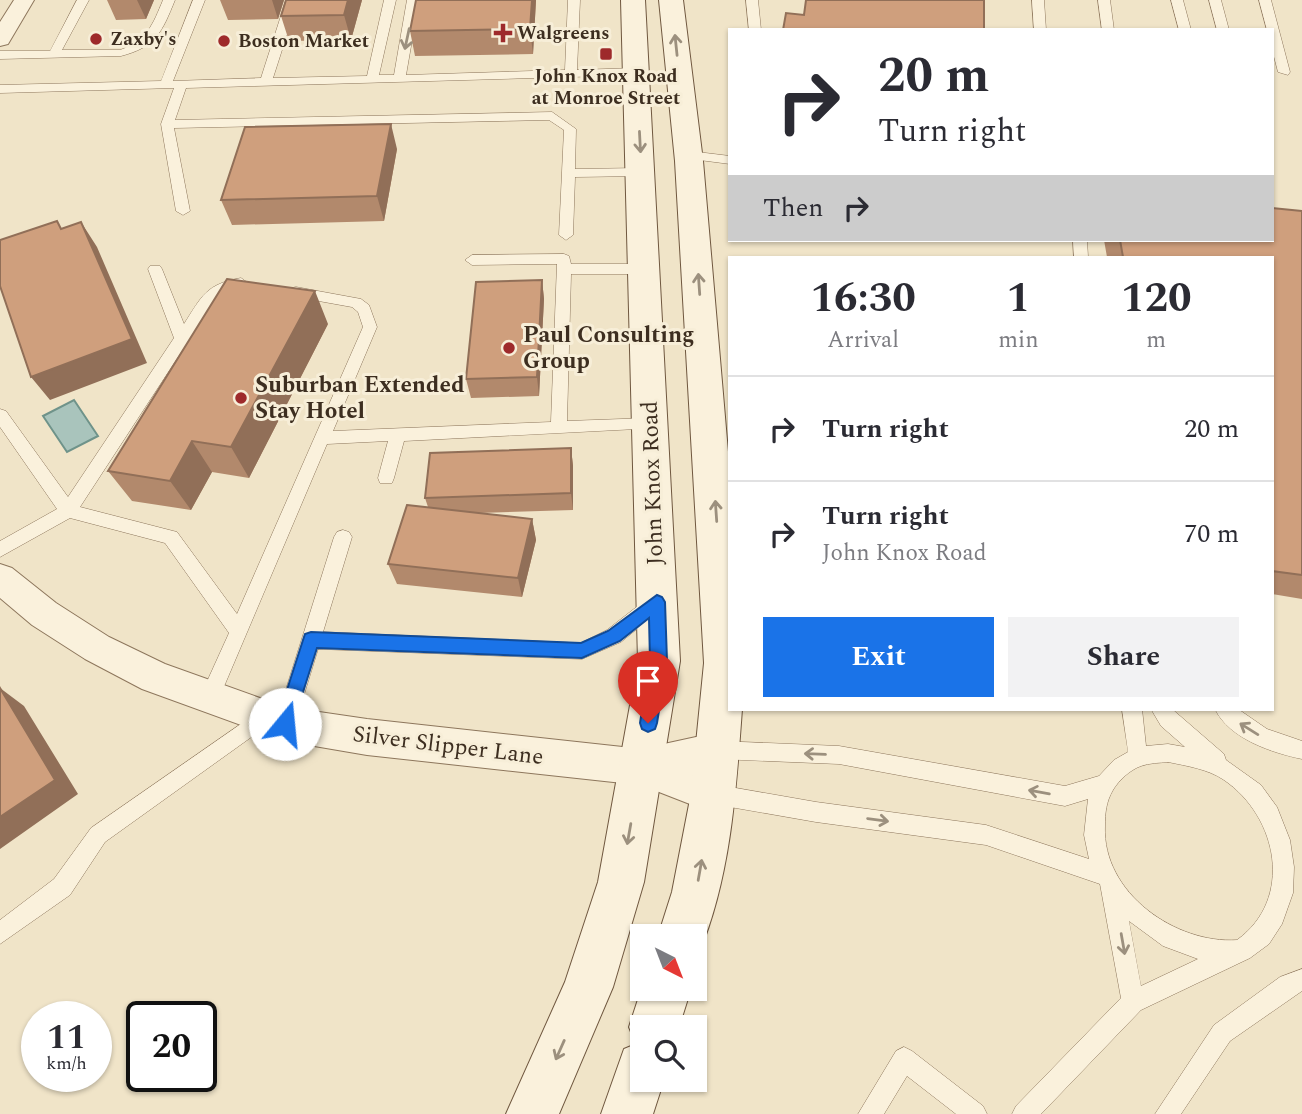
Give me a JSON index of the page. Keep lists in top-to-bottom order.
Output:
{
  "streets": {
    "main road": ["John Knox Road"],
    "street": ["Silver Slipper Lane"]
  },
  "crossings": [
    ["John Knox Road", "Silver Slipper Lane"]
  ],
  "places": {
    "health": ["Walgreens"],
    "other": [
      "Zaxby's",
      "Boston Market",
      "Paul Consulting Group",
      "Suburban Extended Stay Hotel"
    ],
    "transit": ["John Knox Road at Monroe Street"]
  },
  "north": "bottom right",
  "page": {
    "turn": ["20 m", "Turn right"],
    "then": "Then",
    "eta": [
      "16:30",
      "Arrival",
      "1",
      "min",
      "120",
      "m"
    ],
    "list": [
      {
        "name": "Turn right",
        "value": "20 m"
      },
      {
        "name": "Turn right",
        "note": "John Knox Road",
        "value": "70 m"
      }
    ],
    "buttons": ["Exit", "Share"],
    "speed": "11 km/h",
    "limit": "20"
  }
}
